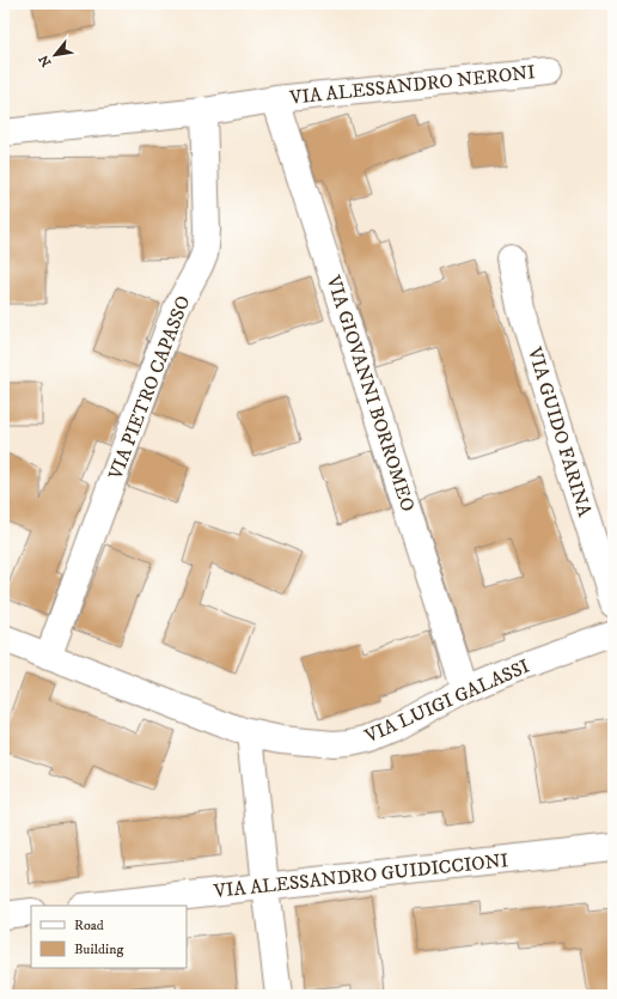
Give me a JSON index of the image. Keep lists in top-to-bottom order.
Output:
{
  "streets": {
    "street": [
      "VIA ALESSANDRO NERONI",
      "VIA PIETRO CAPASSO",
      "VIA GIOVANNI BORROMEO",
      "VIA GUIDO FARINA",
      "VIA LUIGI GALASSI",
      "VIA ALESSANDRO GUIDICCIONI"
    ]
  },
  "crossings": [
    ["VIA ALESSANDRO NERONI", "VIA PIETRO CAPASSO"],
    ["VIA ALESSANDRO NERONI", "VIA GIOVANNI BORROMEO"],
    ["VIA PIETRO CAPASSO", "VIA LUIGI GALASSI"],
    ["VIA GIOVANNI BORROMEO", "VIA LUIGI GALASSI"]
  ],
  "legend": ["Road", "Building"],
  "north": "bottom left"
}
